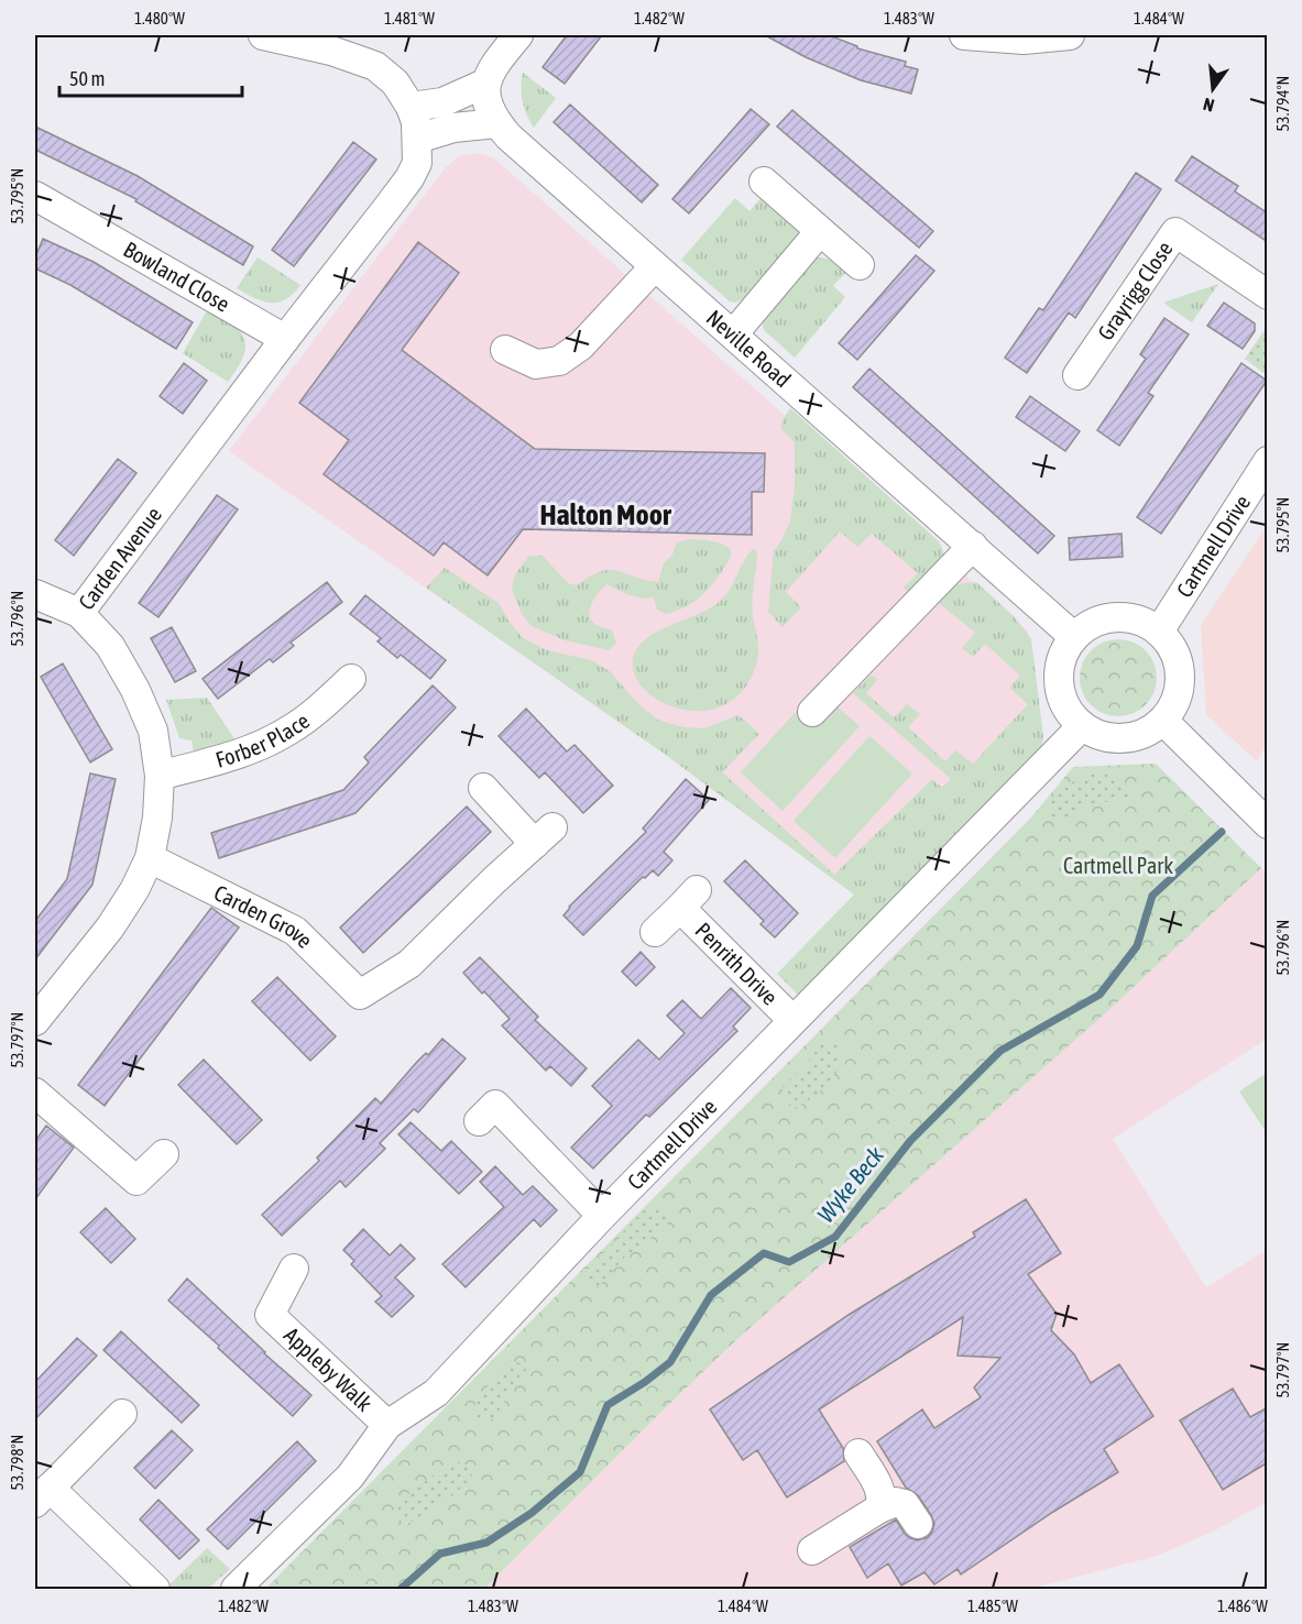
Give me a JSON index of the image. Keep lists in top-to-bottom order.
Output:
{
  "streets": {
    "street": [
      "Bowland Close",
      "Grayrigg Close",
      "Neville Road",
      "Cartmell Drive",
      "Carden Avenue",
      "Forber Place",
      "Carden Grove",
      "Penrith Drive",
      "Appleby Walk"
    ]
  },
  "crossings": [
    ["Bowland Close", "Carden Avenue"],
    ["Neville Road", "Cartmell Drive"],
    ["Cartmell Drive", "Penrith Drive"],
    ["Cartmell Drive", "Appleby Walk"],
    ["Carden Avenue", "Forber Place"],
    ["Carden Avenue", "Carden Grove"]
  ],
  "districts": ["Halton Moor"],
  "water": ["Wyke Beck"],
  "parks": ["Cartmell Park"],
  "scale_bar": "50 m",
  "north": "bottom",
  "coordinates": [
    "1.480°W",
    "1.481°W",
    "1.482°W",
    "1.483°W",
    "1.484°W",
    "53.794°N",
    "53.795°N",
    "53.796°N",
    "53.797°N",
    "53.798°N",
    "1.485°W",
    "1.486°W"
  ]
}
